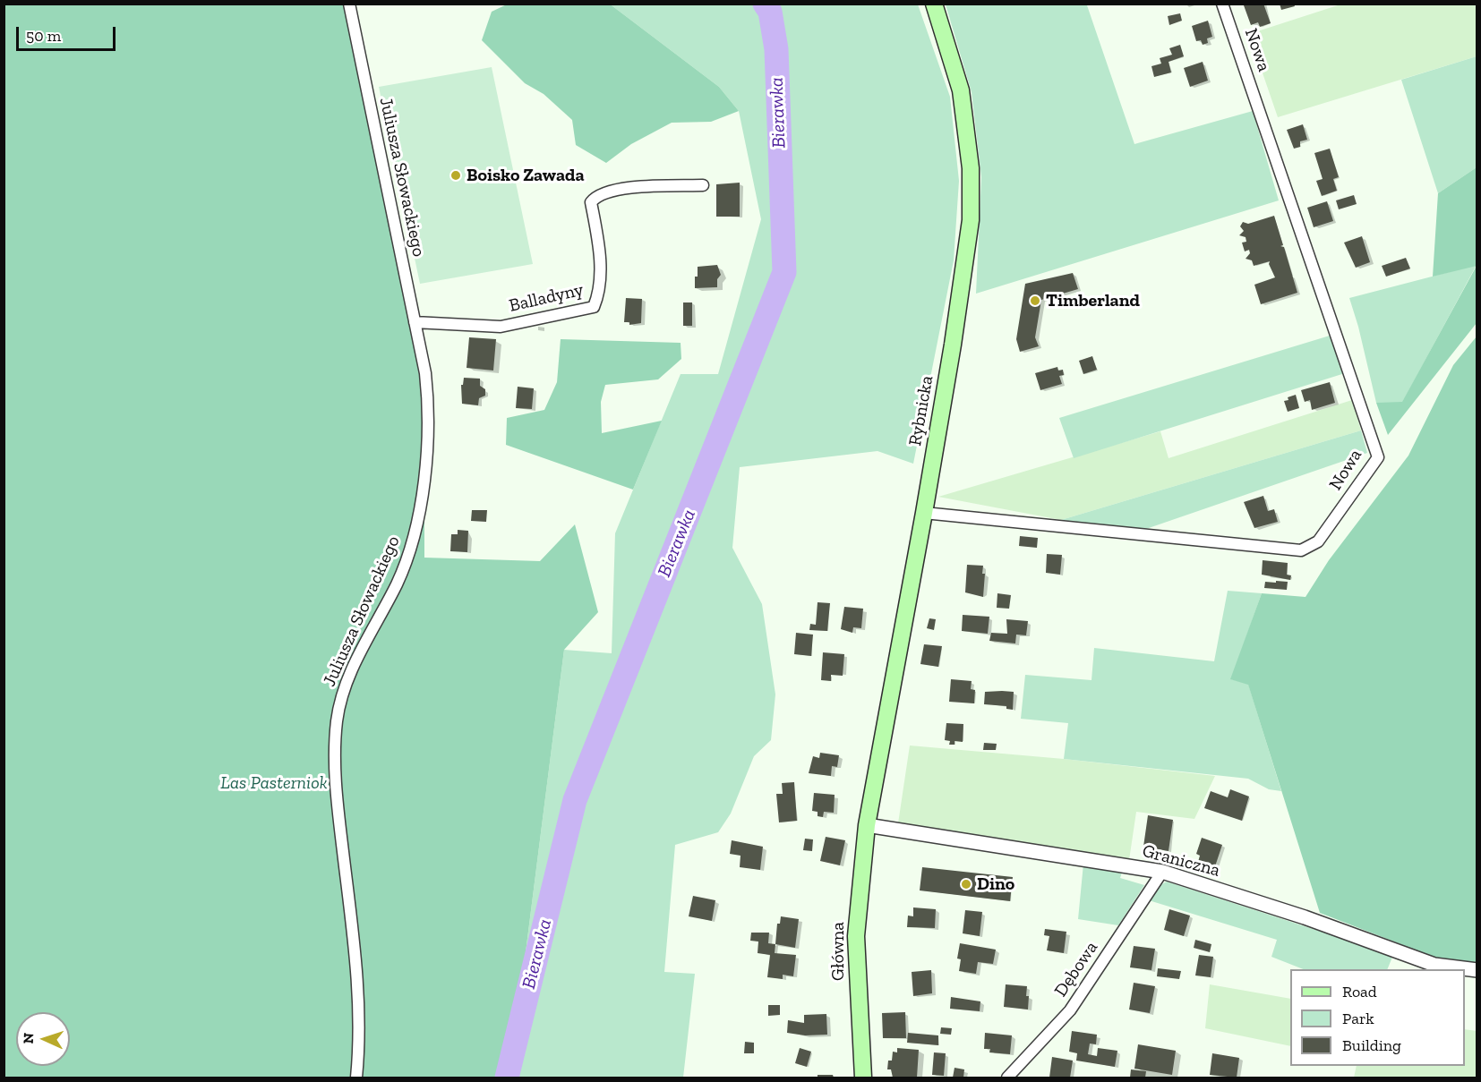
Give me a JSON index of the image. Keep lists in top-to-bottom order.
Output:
{
  "streets": {
    "main road": ["Rybnicka", "Główna"],
    "street": [
      "Nowa",
      "Juliusza Słowackiego",
      "Balladyny",
      "Graniczna",
      "Dębowa"
    ]
  },
  "crossings": [
    ["Nowa", "Rybnicka"],
    ["Juliusza Słowackiego", "Balladyny"],
    ["Rybnicka", "Graniczna"],
    ["Rybnicka", "Główna"],
    ["Graniczna", "Główna"],
    ["Graniczna", "Dębowa"]
  ],
  "water": ["Bierawka"],
  "parks": ["Las Pasterniok"],
  "places": ["Boisko Zawada", "Timberland", "Dino"],
  "legend": ["Road", "Park", "Building"],
  "scale_bar": "50 m",
  "north": "left"
}
